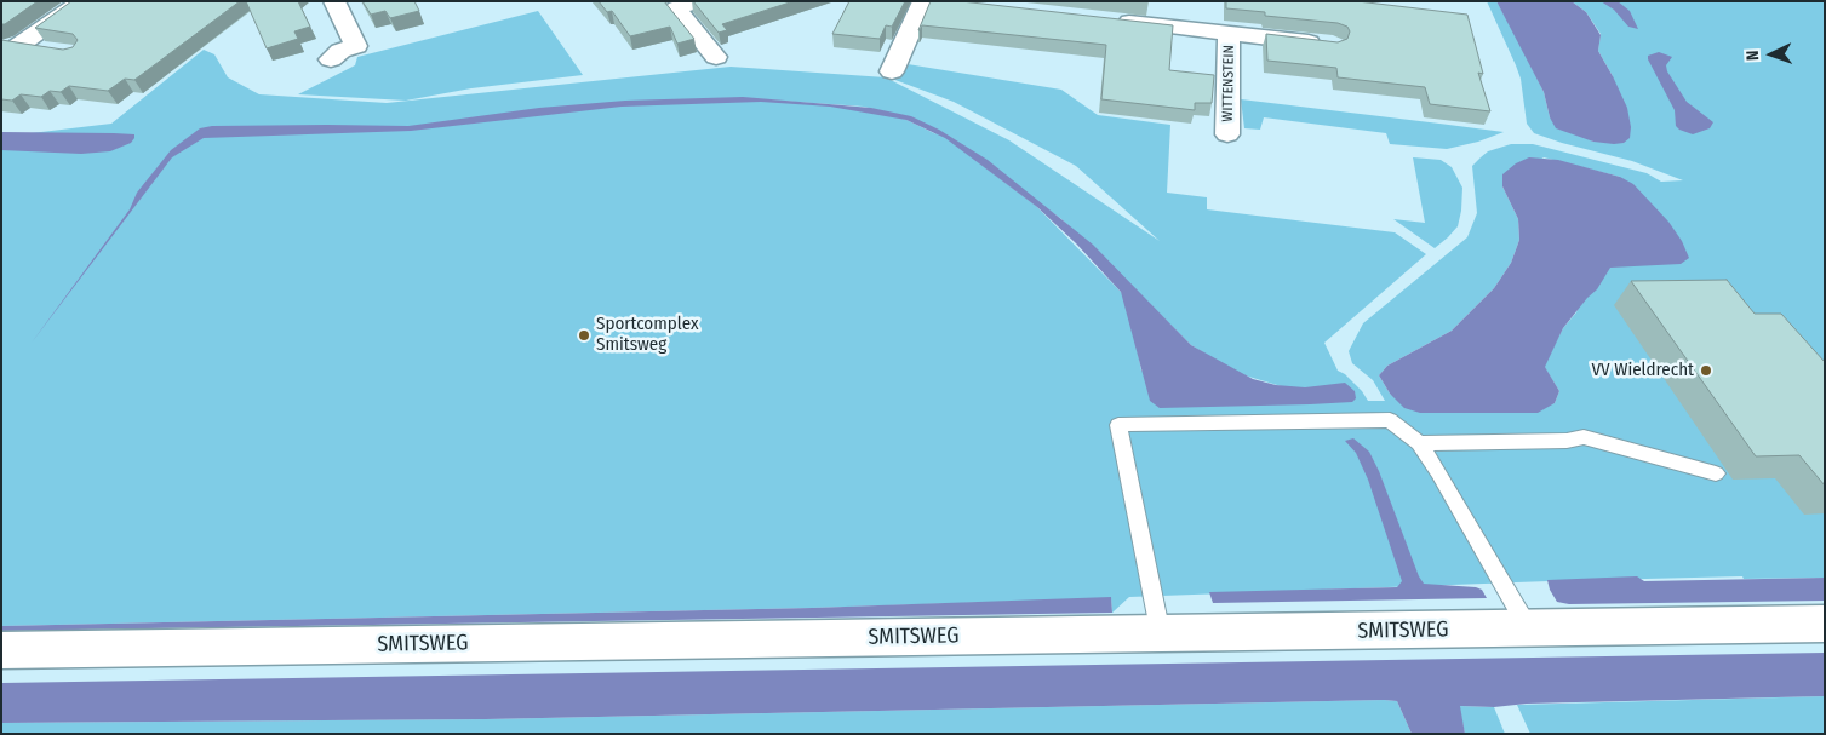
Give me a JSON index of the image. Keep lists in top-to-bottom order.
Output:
{
  "streets": {
    "street": ["WITTENSTEIN", "SMITSWEG"]
  },
  "places": ["Sportcomplex Smitsweg", "VV Wieldrecht"],
  "north": "left"
}
